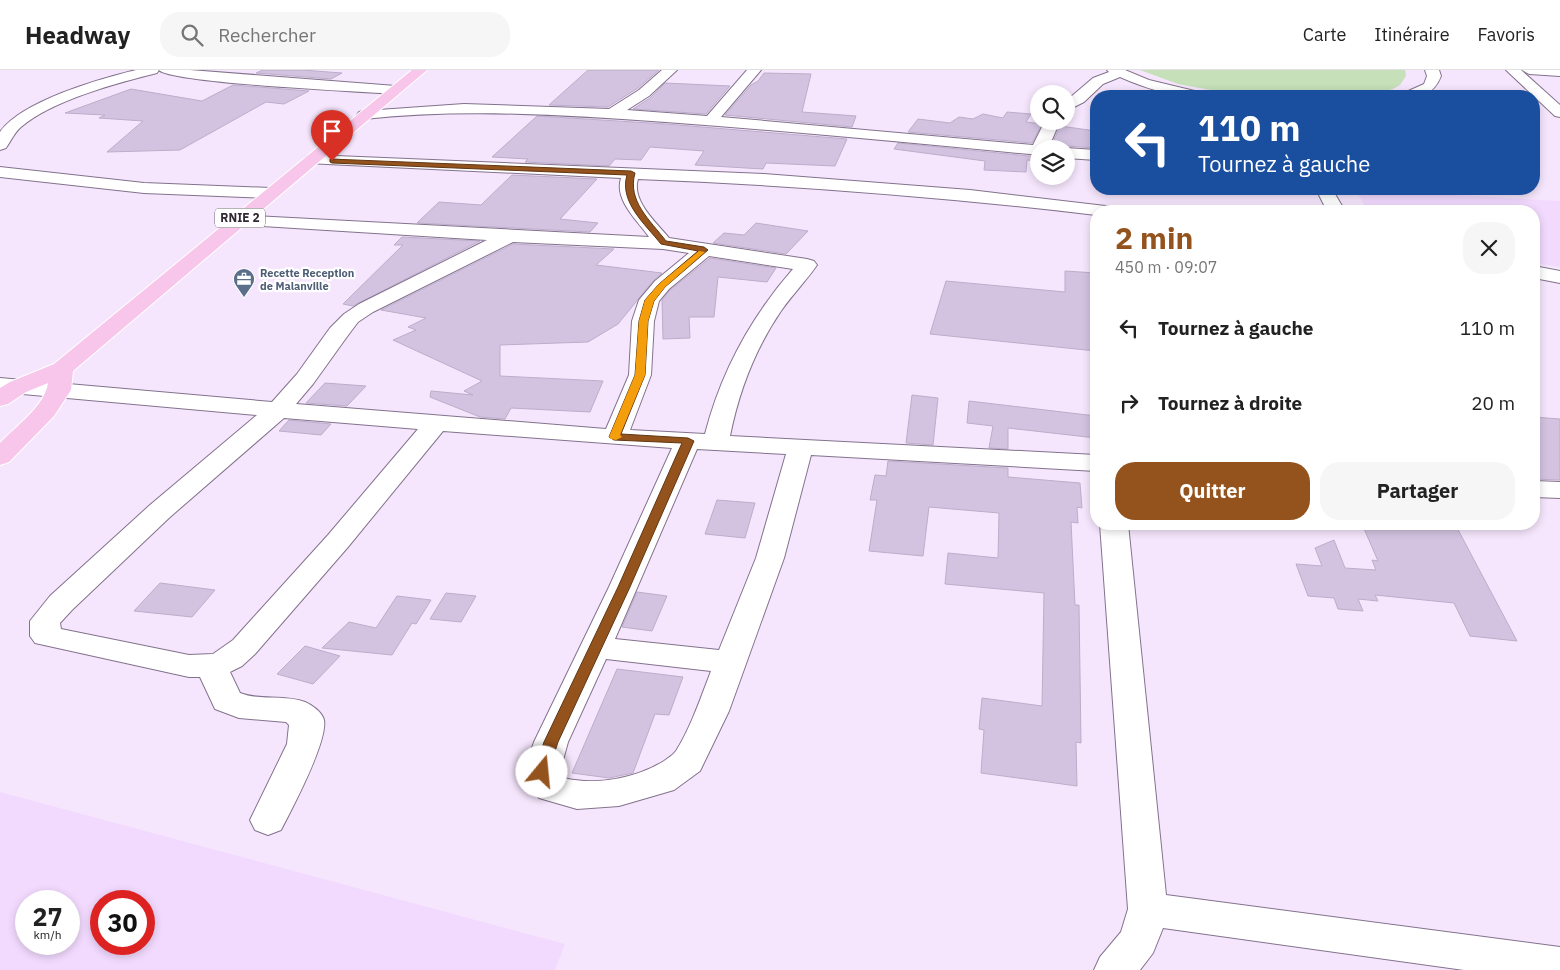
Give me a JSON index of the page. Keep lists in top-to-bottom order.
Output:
{
  "streets": {
    "main road": ["RNIE 2"]
  },
  "places": {
    "office": ["Recette Reception de Malanville"]
  },
  "page": {
    "header": "Headway",
    "search": "Rechercher",
    "nav": ["Carte", "Itinéraire", "Favoris"],
    "turn": ["110 m", "Tournez à gauche"],
    "heading": ["2 min", "450 m · 09:07"],
    "list": [
      {
        "name": "Tournez à gauche",
        "value": "110 m"
      },
      {
        "name": "Tournez à droite",
        "value": "20 m"
      }
    ],
    "buttons": ["Quitter", "Partager"],
    "speed": "27 km/h",
    "limit": "30"
  }
}
